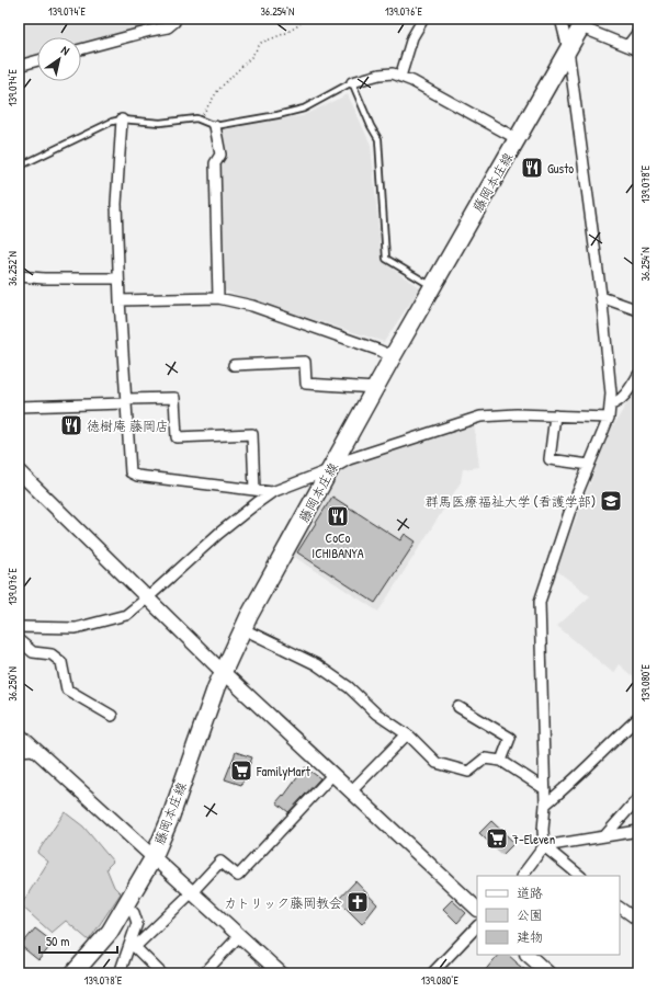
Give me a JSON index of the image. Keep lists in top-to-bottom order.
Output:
{
  "streets": {
    "main road": ["藤岡本庄線"]
  },
  "places": {
    "restaurant": ["Gusto", "徳樹庵 藤岡店", "CoCo ICHIBANYA"],
    "school or university": ["群馬医療福祉大学 (看護学部)"],
    "supermarket": ["FamilyMart", "7-Eleven"],
    "church": ["カトリック藤岡教会"]
  },
  "legend": ["道路", "公園", "建物"],
  "scale_bar": "50 m",
  "north": "top right",
  "coordinates": [
    "139.074°E",
    "36.254°N",
    "139.076°E",
    "139.078°E",
    "36.252°N",
    "139.080°E",
    "36.250°N"
  ]
}
